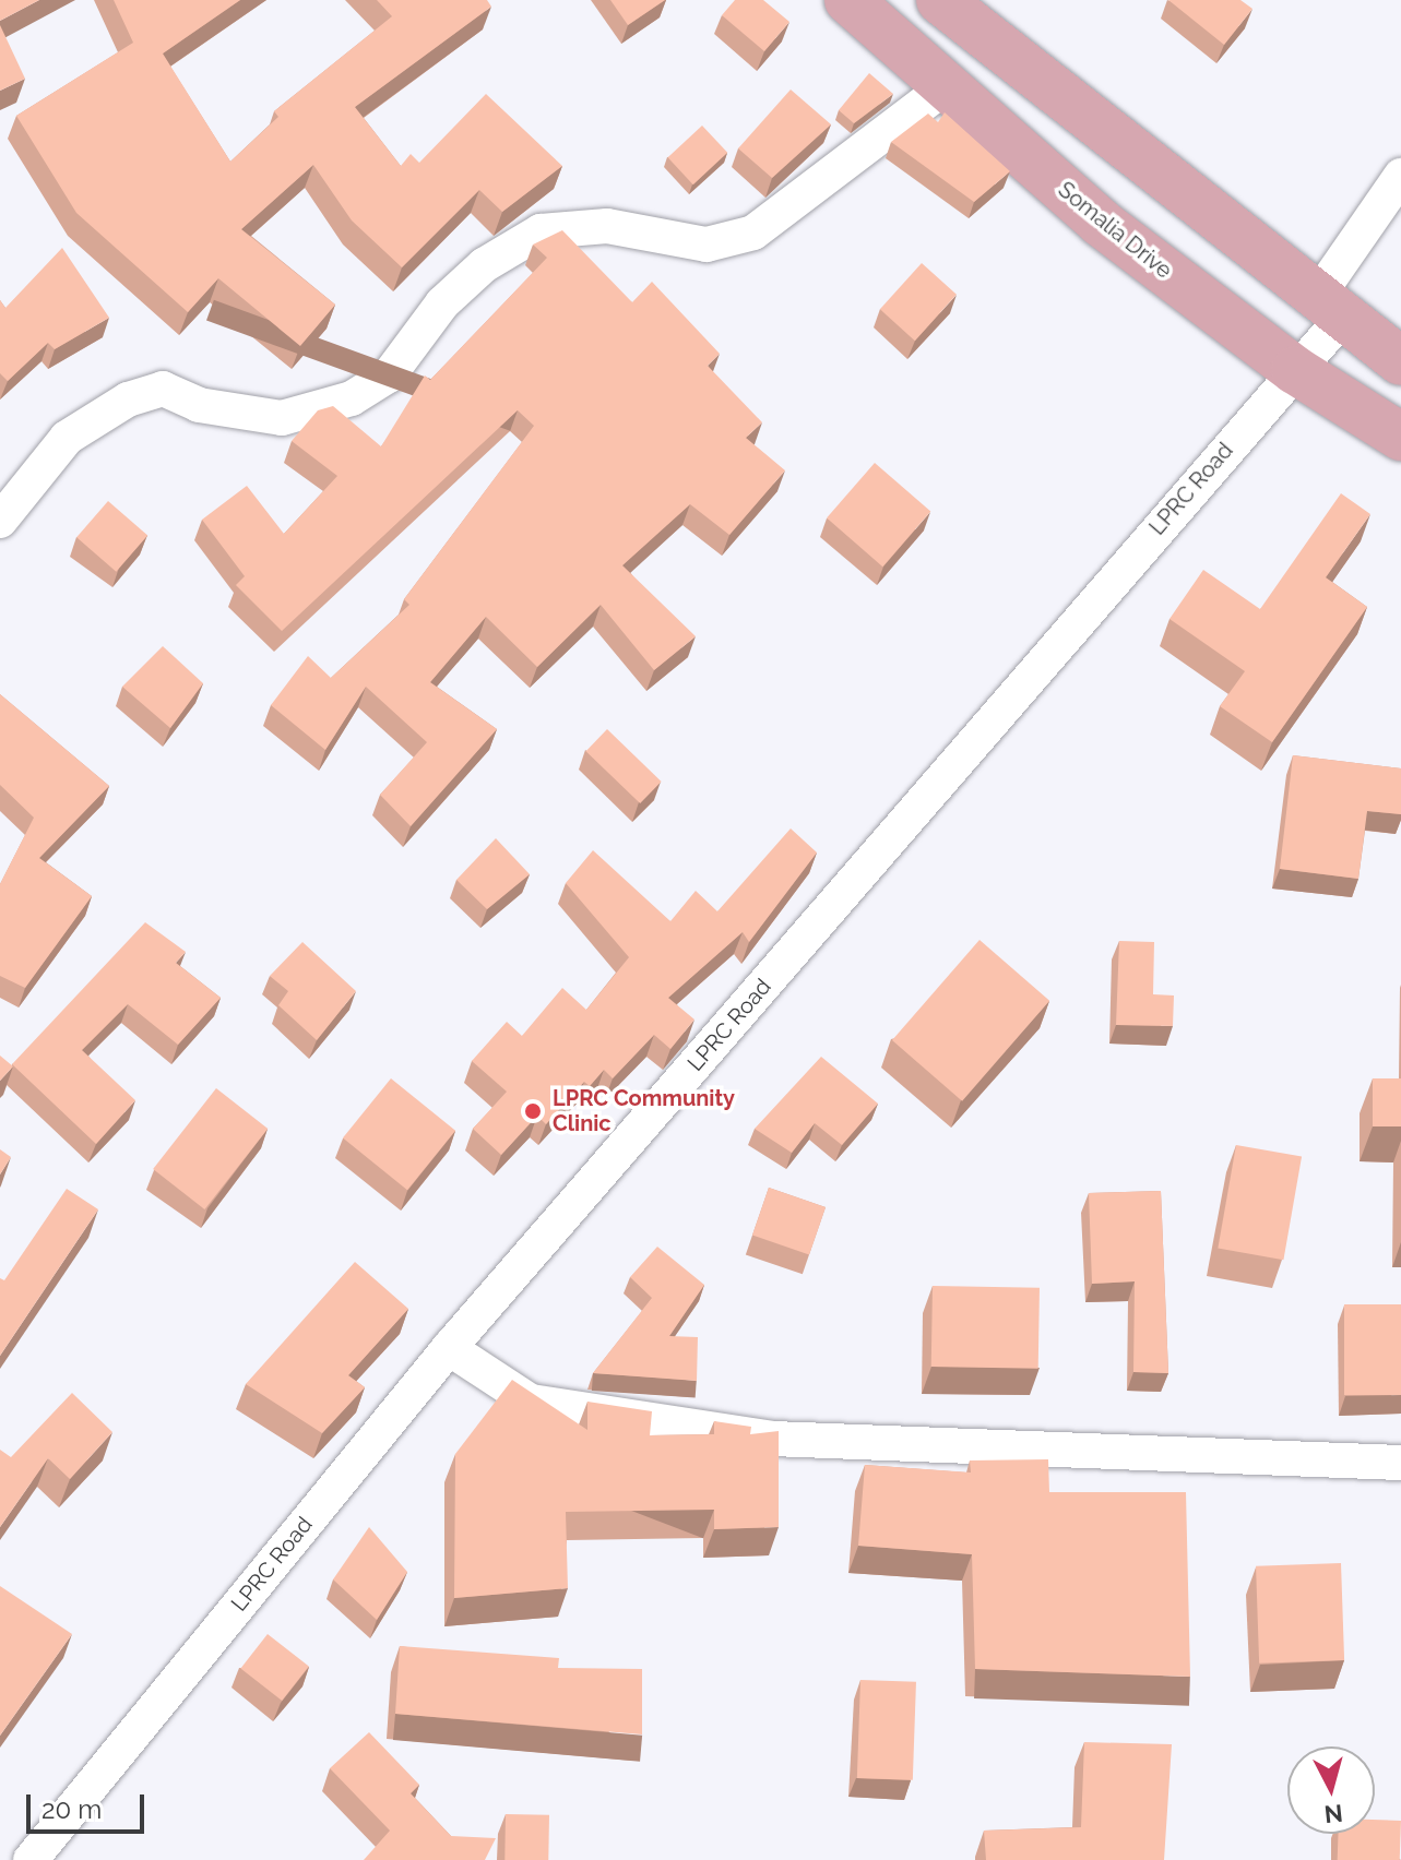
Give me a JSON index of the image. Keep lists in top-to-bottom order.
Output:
{
  "streets": {
    "main road": ["Somalia Drive"],
    "street": ["LPRC Road"]
  },
  "crossings": [
    ["Somalia Drive", "LPRC Road"]
  ],
  "places": ["LPRC Community Clinic"],
  "scale_bar": "20 m",
  "north": "bottom"
}
